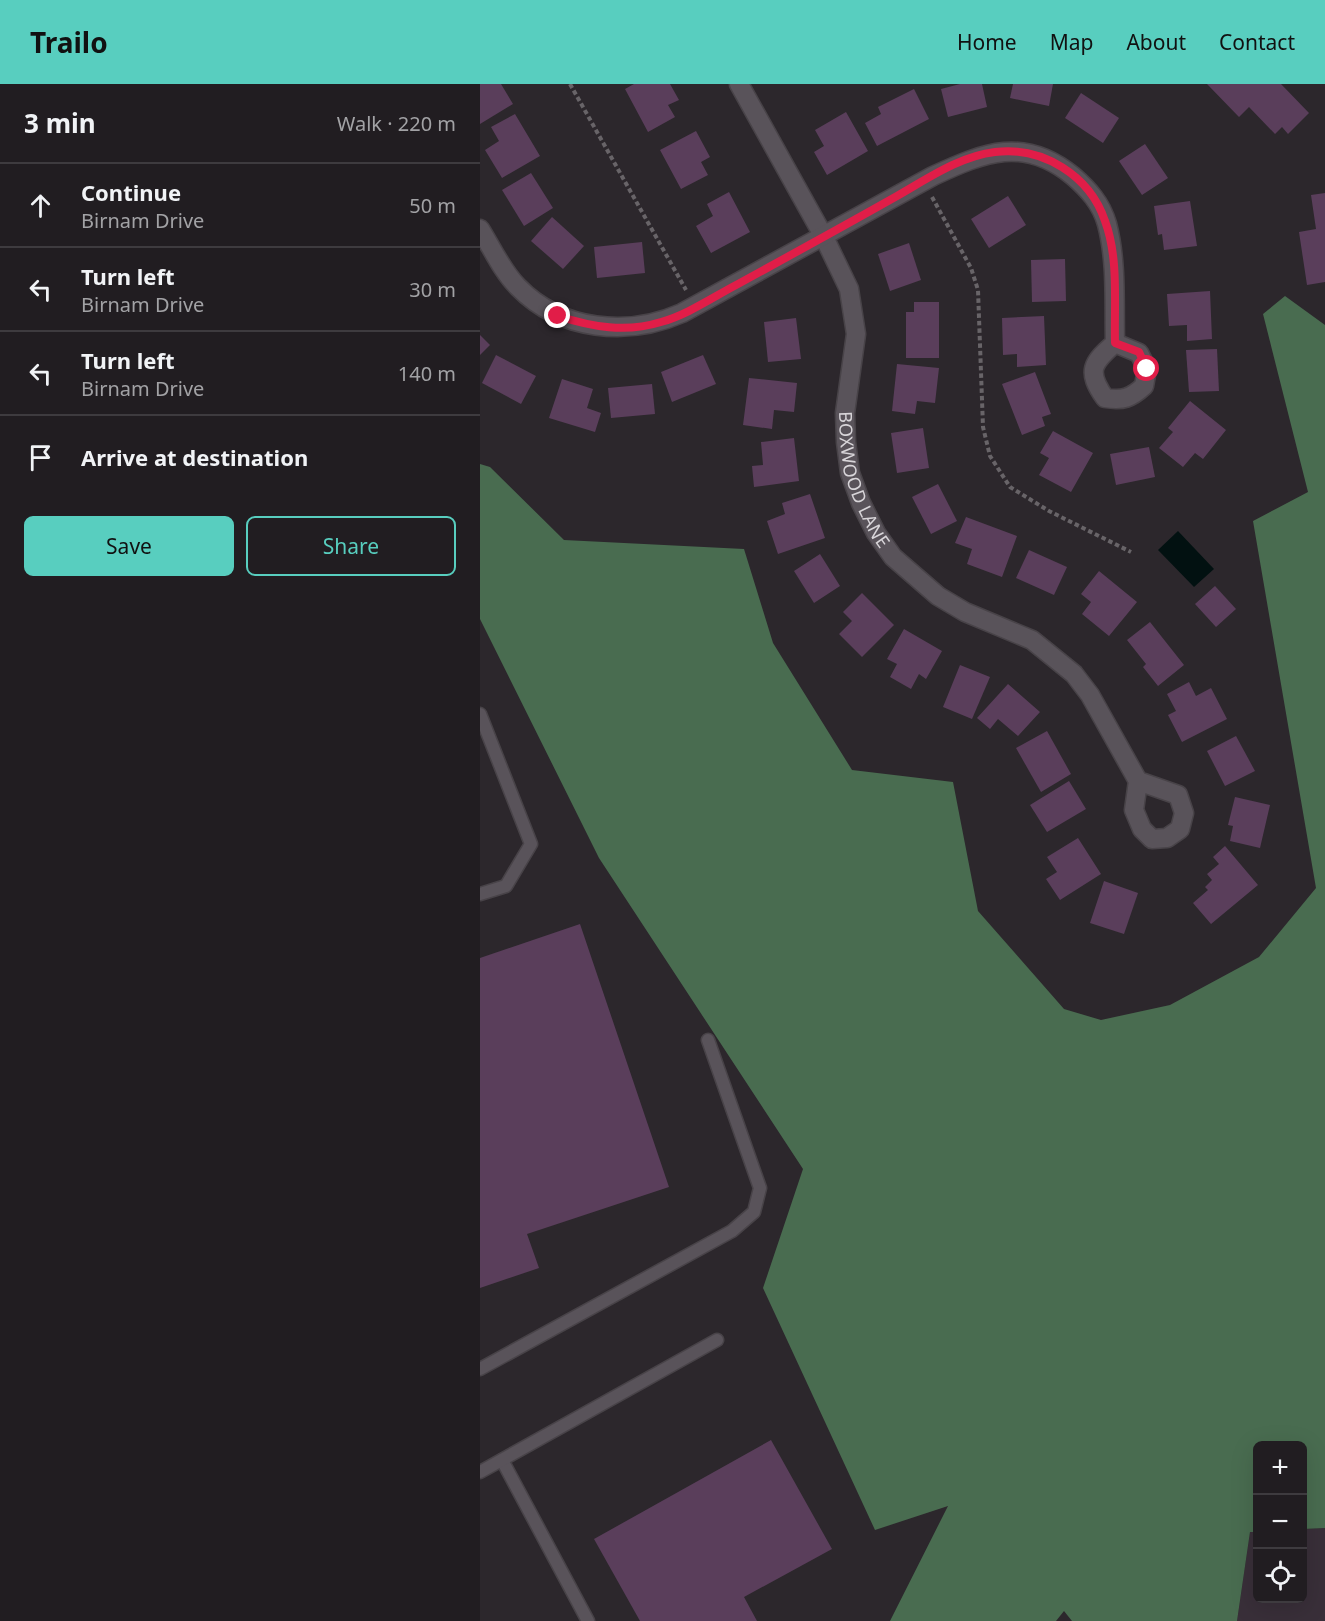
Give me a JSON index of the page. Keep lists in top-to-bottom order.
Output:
{
  "streets": {
    "street": ["BOXWOOD LANE"]
  },
  "page": {
    "header": "Trailo",
    "nav": [
      "Home",
      "Map",
      "About",
      "Contact"
    ],
    "heading": ["3 min", "Walk · 220 m"],
    "list": [
      ["Continue", "Birnam Drive", "50 m"],
      ["Turn left", "Birnam Drive", "30 m"],
      ["Turn left", "Birnam Drive", "140 m"],
      "Arrive at destination"
    ],
    "buttons": ["Save", "Share"],
    "map_buttons": ["+", "−"]
  }
}
